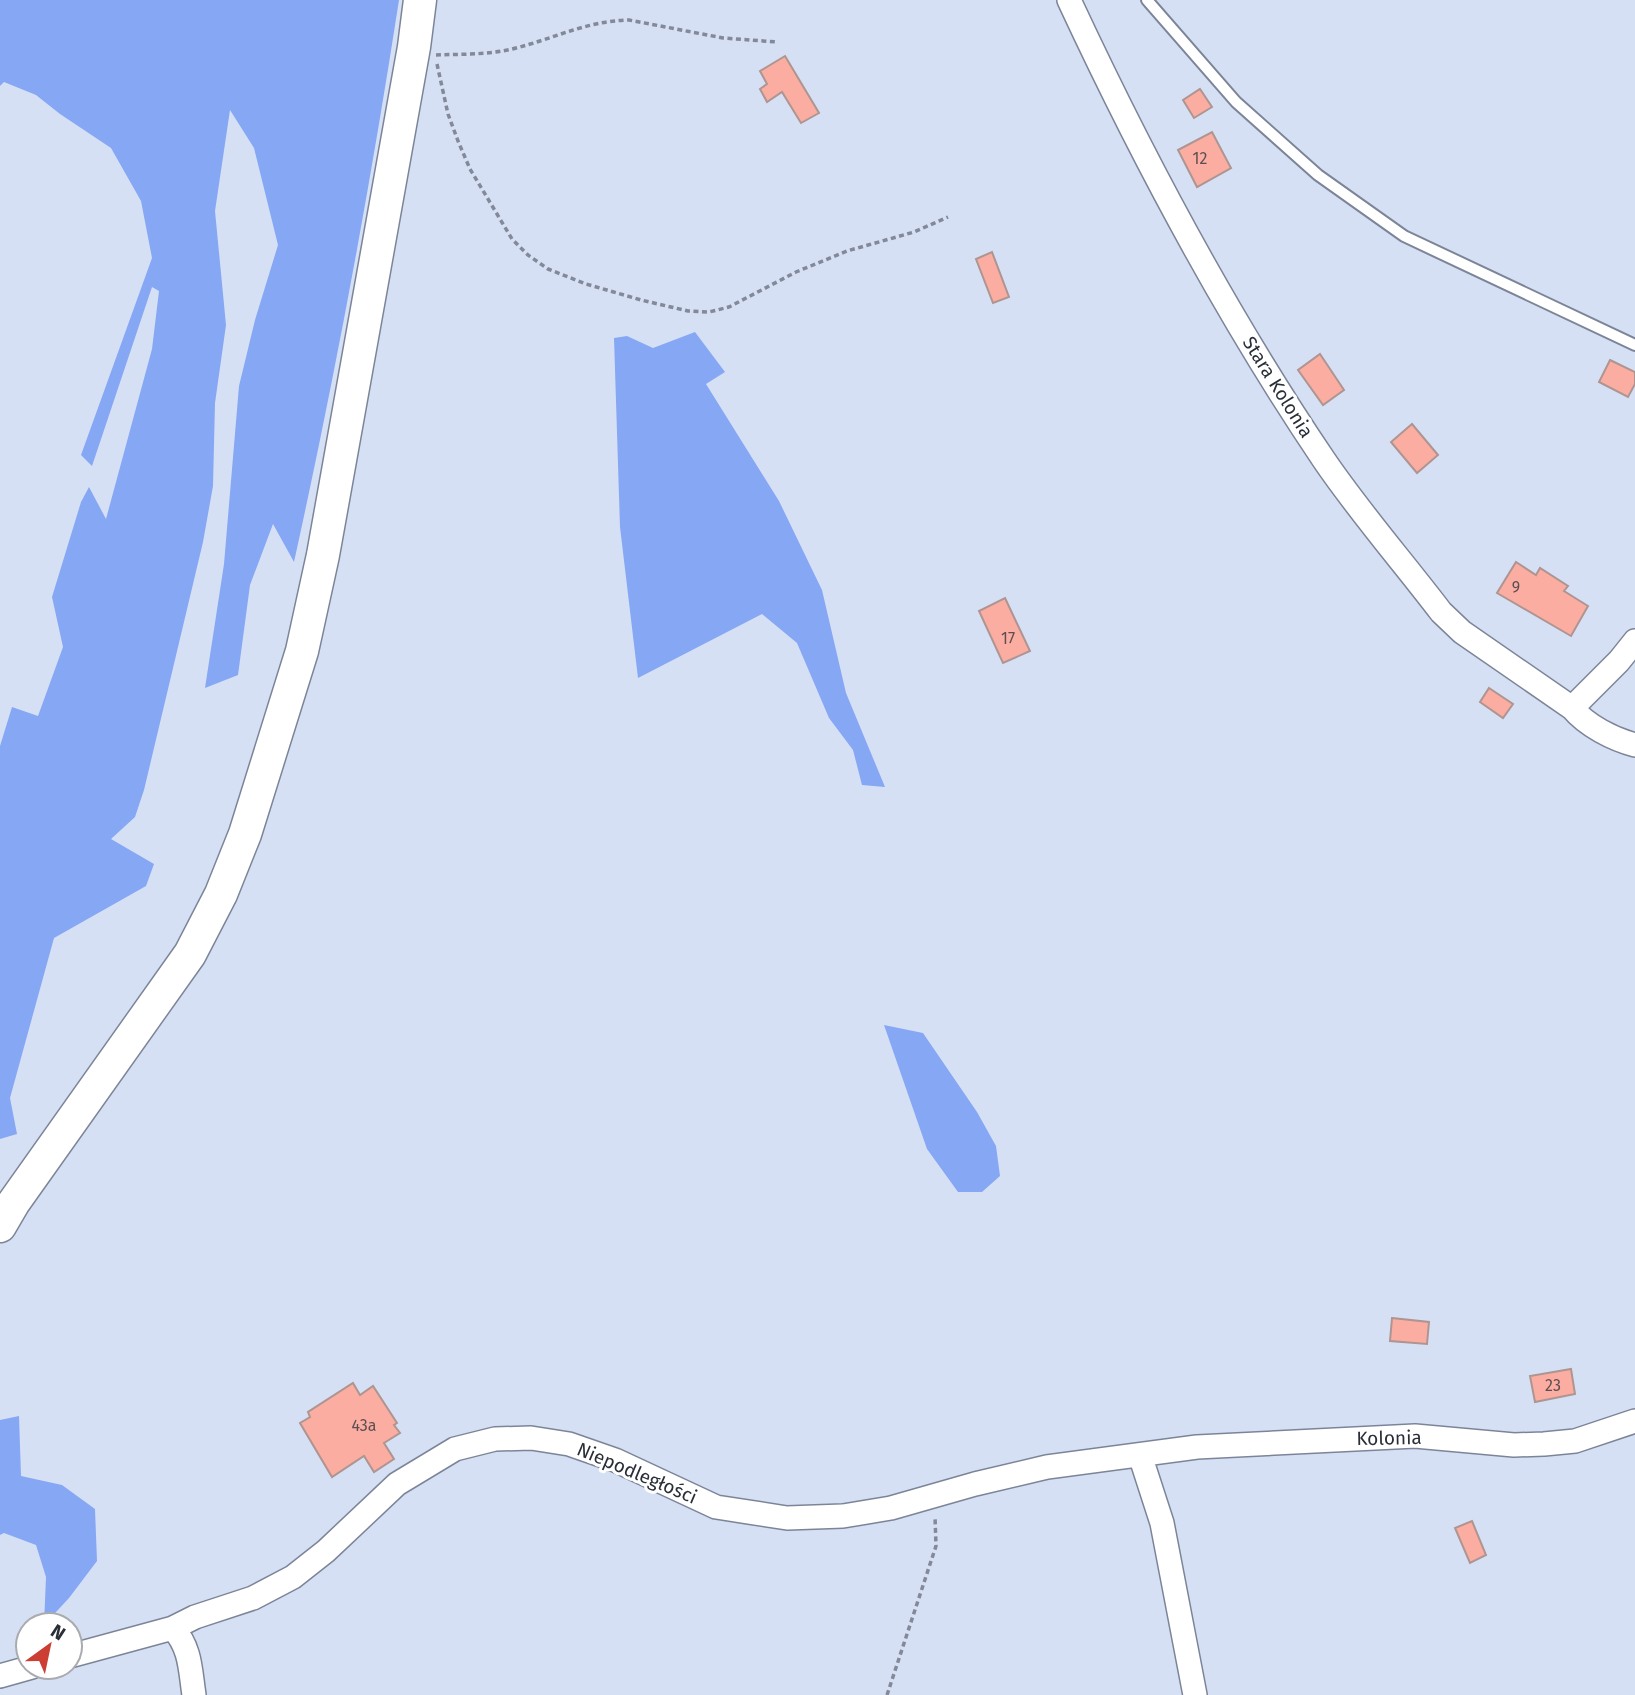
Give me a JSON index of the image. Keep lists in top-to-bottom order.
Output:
{
  "streets": {
    "street": ["Stara Kolonia", "Kolonia", "Niepodległości"]
  },
  "crossings": [
    ["Kolonia", "Niepodległości"]
  ],
  "house_numbers": [
    "12",
    "9",
    "17",
    "23",
    "43a"
  ],
  "north": "top right"
}
